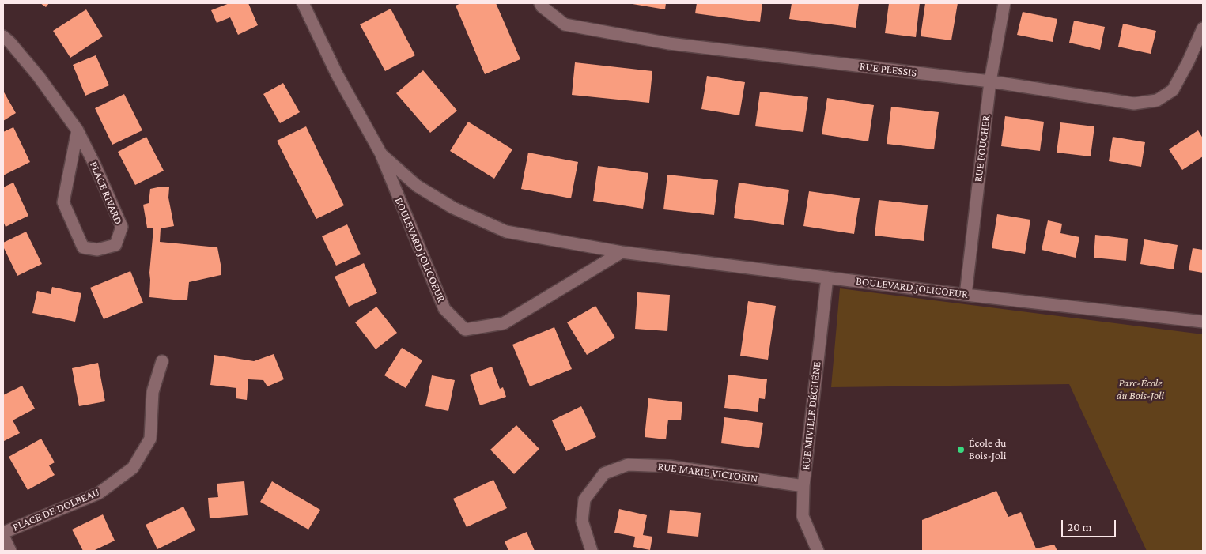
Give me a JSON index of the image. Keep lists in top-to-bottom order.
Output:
{
  "streets": {
    "street": [
      "RUE PLESSIS",
      "RUE FOUCHER",
      "PLACE RIVARD",
      "BOULEVARD JOLICOEUR",
      "RUE MIVILLE DÉCHÊNE",
      "RUE MARIE VICTORIN",
      "PLACE DE DOLBEAU"
    ]
  },
  "crossings": [
    ["RUE PLESSIS", "RUE FOUCHER"],
    ["RUE FOUCHER", "BOULEVARD JOLICOEUR"],
    ["BOULEVARD JOLICOEUR", "RUE MIVILLE DÉCHÊNE"],
    ["RUE MIVILLE DÉCHÊNE", "RUE MARIE VICTORIN"]
  ],
  "parks": ["Parc-École du Bois-Joli"],
  "places": ["École du Bois-Joli"],
  "scale_bar": "20 m"
}
